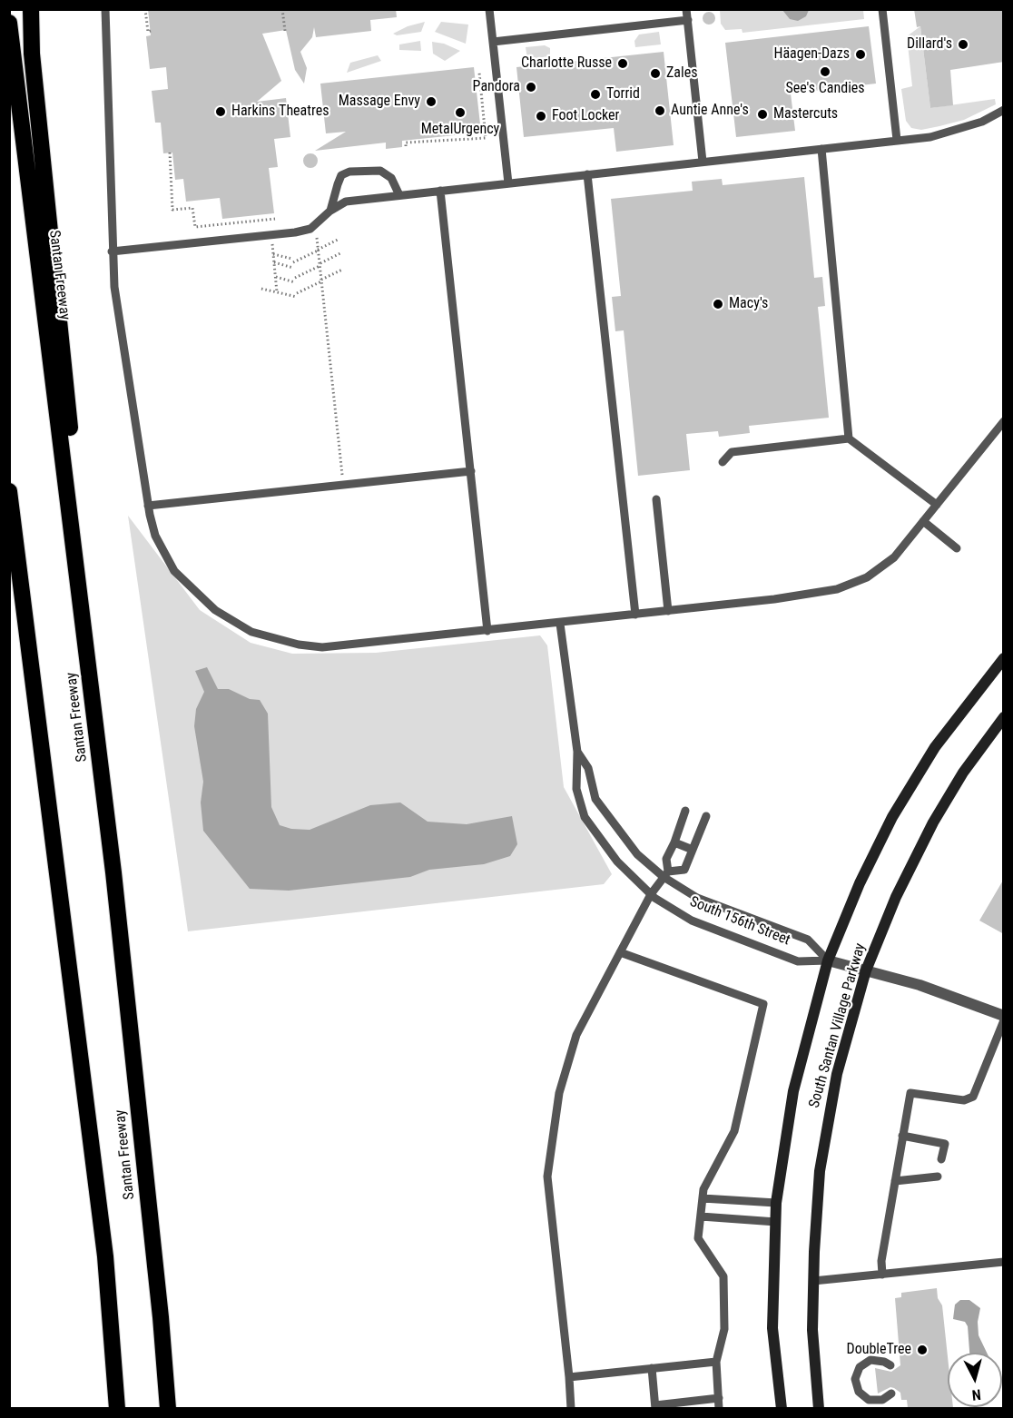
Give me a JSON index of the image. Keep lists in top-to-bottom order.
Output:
{
  "streets": {
    "highway": ["Santan Freeway"],
    "main road": ["South Santan Village Parkway"],
    "street": ["South 156th Street"]
  },
  "crossings": [
    ["South 156th Street", "South Santan Village Parkway"]
  ],
  "places": [
    "Dillard's",
    "Häagen-Dazs",
    "Charlotte Russe",
    "See's Candies",
    "Zales",
    "Pandora",
    "Torrid",
    "Massage Envy",
    "Auntie Anne's",
    "Harkins Theatres",
    "MetalUrgency",
    "Mastercuts",
    "Foot Locker",
    "Macy's",
    "DoubleTree"
  ],
  "north": "bottom"
}
